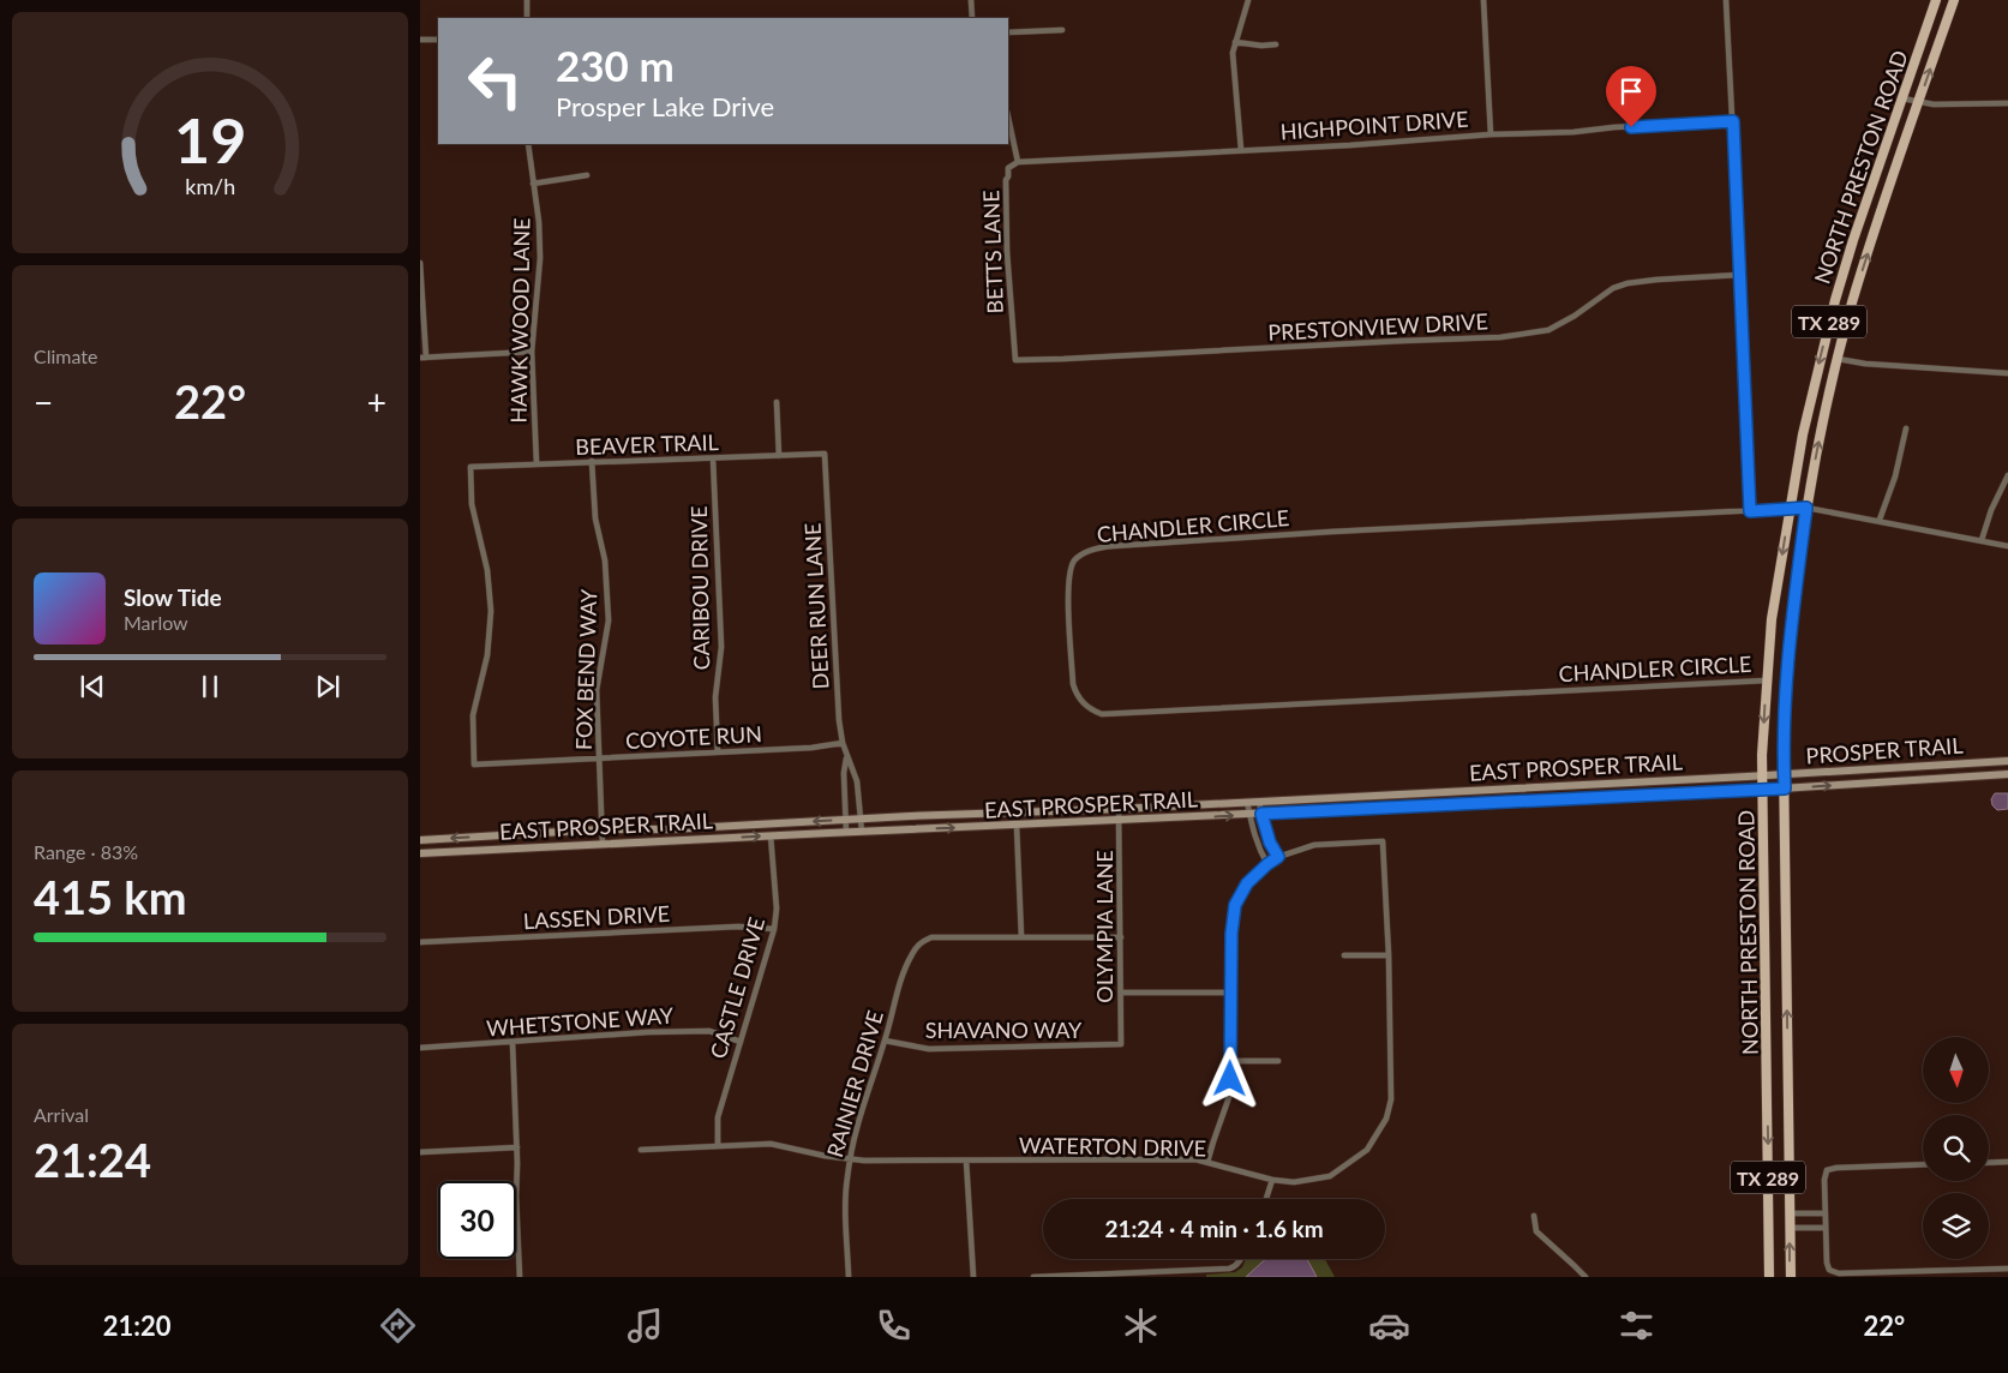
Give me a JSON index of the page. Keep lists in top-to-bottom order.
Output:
{
  "streets": {
    "main road": [
      "NORTH PRESTON ROAD",
      "TX 289",
      "PROSPER TRAIL",
      "EAST PROSPER TRAIL"
    ],
    "street": [
      "HIGHPOINT DRIVE",
      "BETTS LANE",
      "HAWK WOOD LANE",
      "PRESTONVIEW DRIVE",
      "BEAVER TRAIL",
      "CHANDLER CIRCLE",
      "CARIBOU DRIVE",
      "DEER RUN LANE",
      "FOX BEND WAY",
      "COYOTE RUN",
      "LASSEN DRIVE",
      "OLYMPIA LANE",
      "CASTLE DRIVE",
      "WHETSTONE WAY",
      "SHAVANO WAY",
      "RAINIER DRIVE",
      "WATERTON DRIVE"
    ]
  },
  "crossings": [
    ["HIGHPOINT DRIVE", "BETTS LANE"],
    ["NORTH PRESTON ROAD", "CHANDLER CIRCLE"],
    ["NORTH PRESTON ROAD", "PROSPER TRAIL"],
    ["NORTH PRESTON ROAD", "EAST PROSPER TRAIL"],
    ["BETTS LANE", "PRESTONVIEW DRIVE"],
    ["HAWK WOOD LANE", "BEAVER TRAIL"],
    ["BEAVER TRAIL", "CARIBOU DRIVE"],
    ["BEAVER TRAIL", "DEER RUN LANE"],
    ["BEAVER TRAIL", "FOX BEND WAY"],
    ["BEAVER TRAIL", "COYOTE RUN"],
    ["CARIBOU DRIVE", "COYOTE RUN"],
    ["DEER RUN LANE", "COYOTE RUN"],
    ["DEER RUN LANE", "EAST PROSPER TRAIL"],
    ["FOX BEND WAY", "COYOTE RUN"],
    ["FOX BEND WAY", "EAST PROSPER TRAIL"],
    ["PROSPER TRAIL", "EAST PROSPER TRAIL"],
    ["EAST PROSPER TRAIL", "OLYMPIA LANE"],
    ["EAST PROSPER TRAIL", "CASTLE DRIVE"],
    ["LASSEN DRIVE", "CASTLE DRIVE"],
    ["OLYMPIA LANE", "SHAVANO WAY"],
    ["CASTLE DRIVE", "WHETSTONE WAY"],
    ["CASTLE DRIVE", "WATERTON DRIVE"],
    ["SHAVANO WAY", "RAINIER DRIVE"],
    ["RAINIER DRIVE", "WATERTON DRIVE"]
  ],
  "north": "bottom",
  "page": {
    "turn": ["230 m", "Prosper Lake Drive"],
    "tile": [
      "Climate",
      ["Range · 83%", "415 km"],
      ["Arrival", "21:24"]
    ],
    "heat": ["−", "22°", "+"],
    "song": ["Slow Tide", "Marlow"],
    "limit": "30",
    "trip": "21:24 · 4 min · 1.6 km",
    "tabs": ["21:20", "22°"],
    "gauge": ["19", "km/h"]
  }
}
